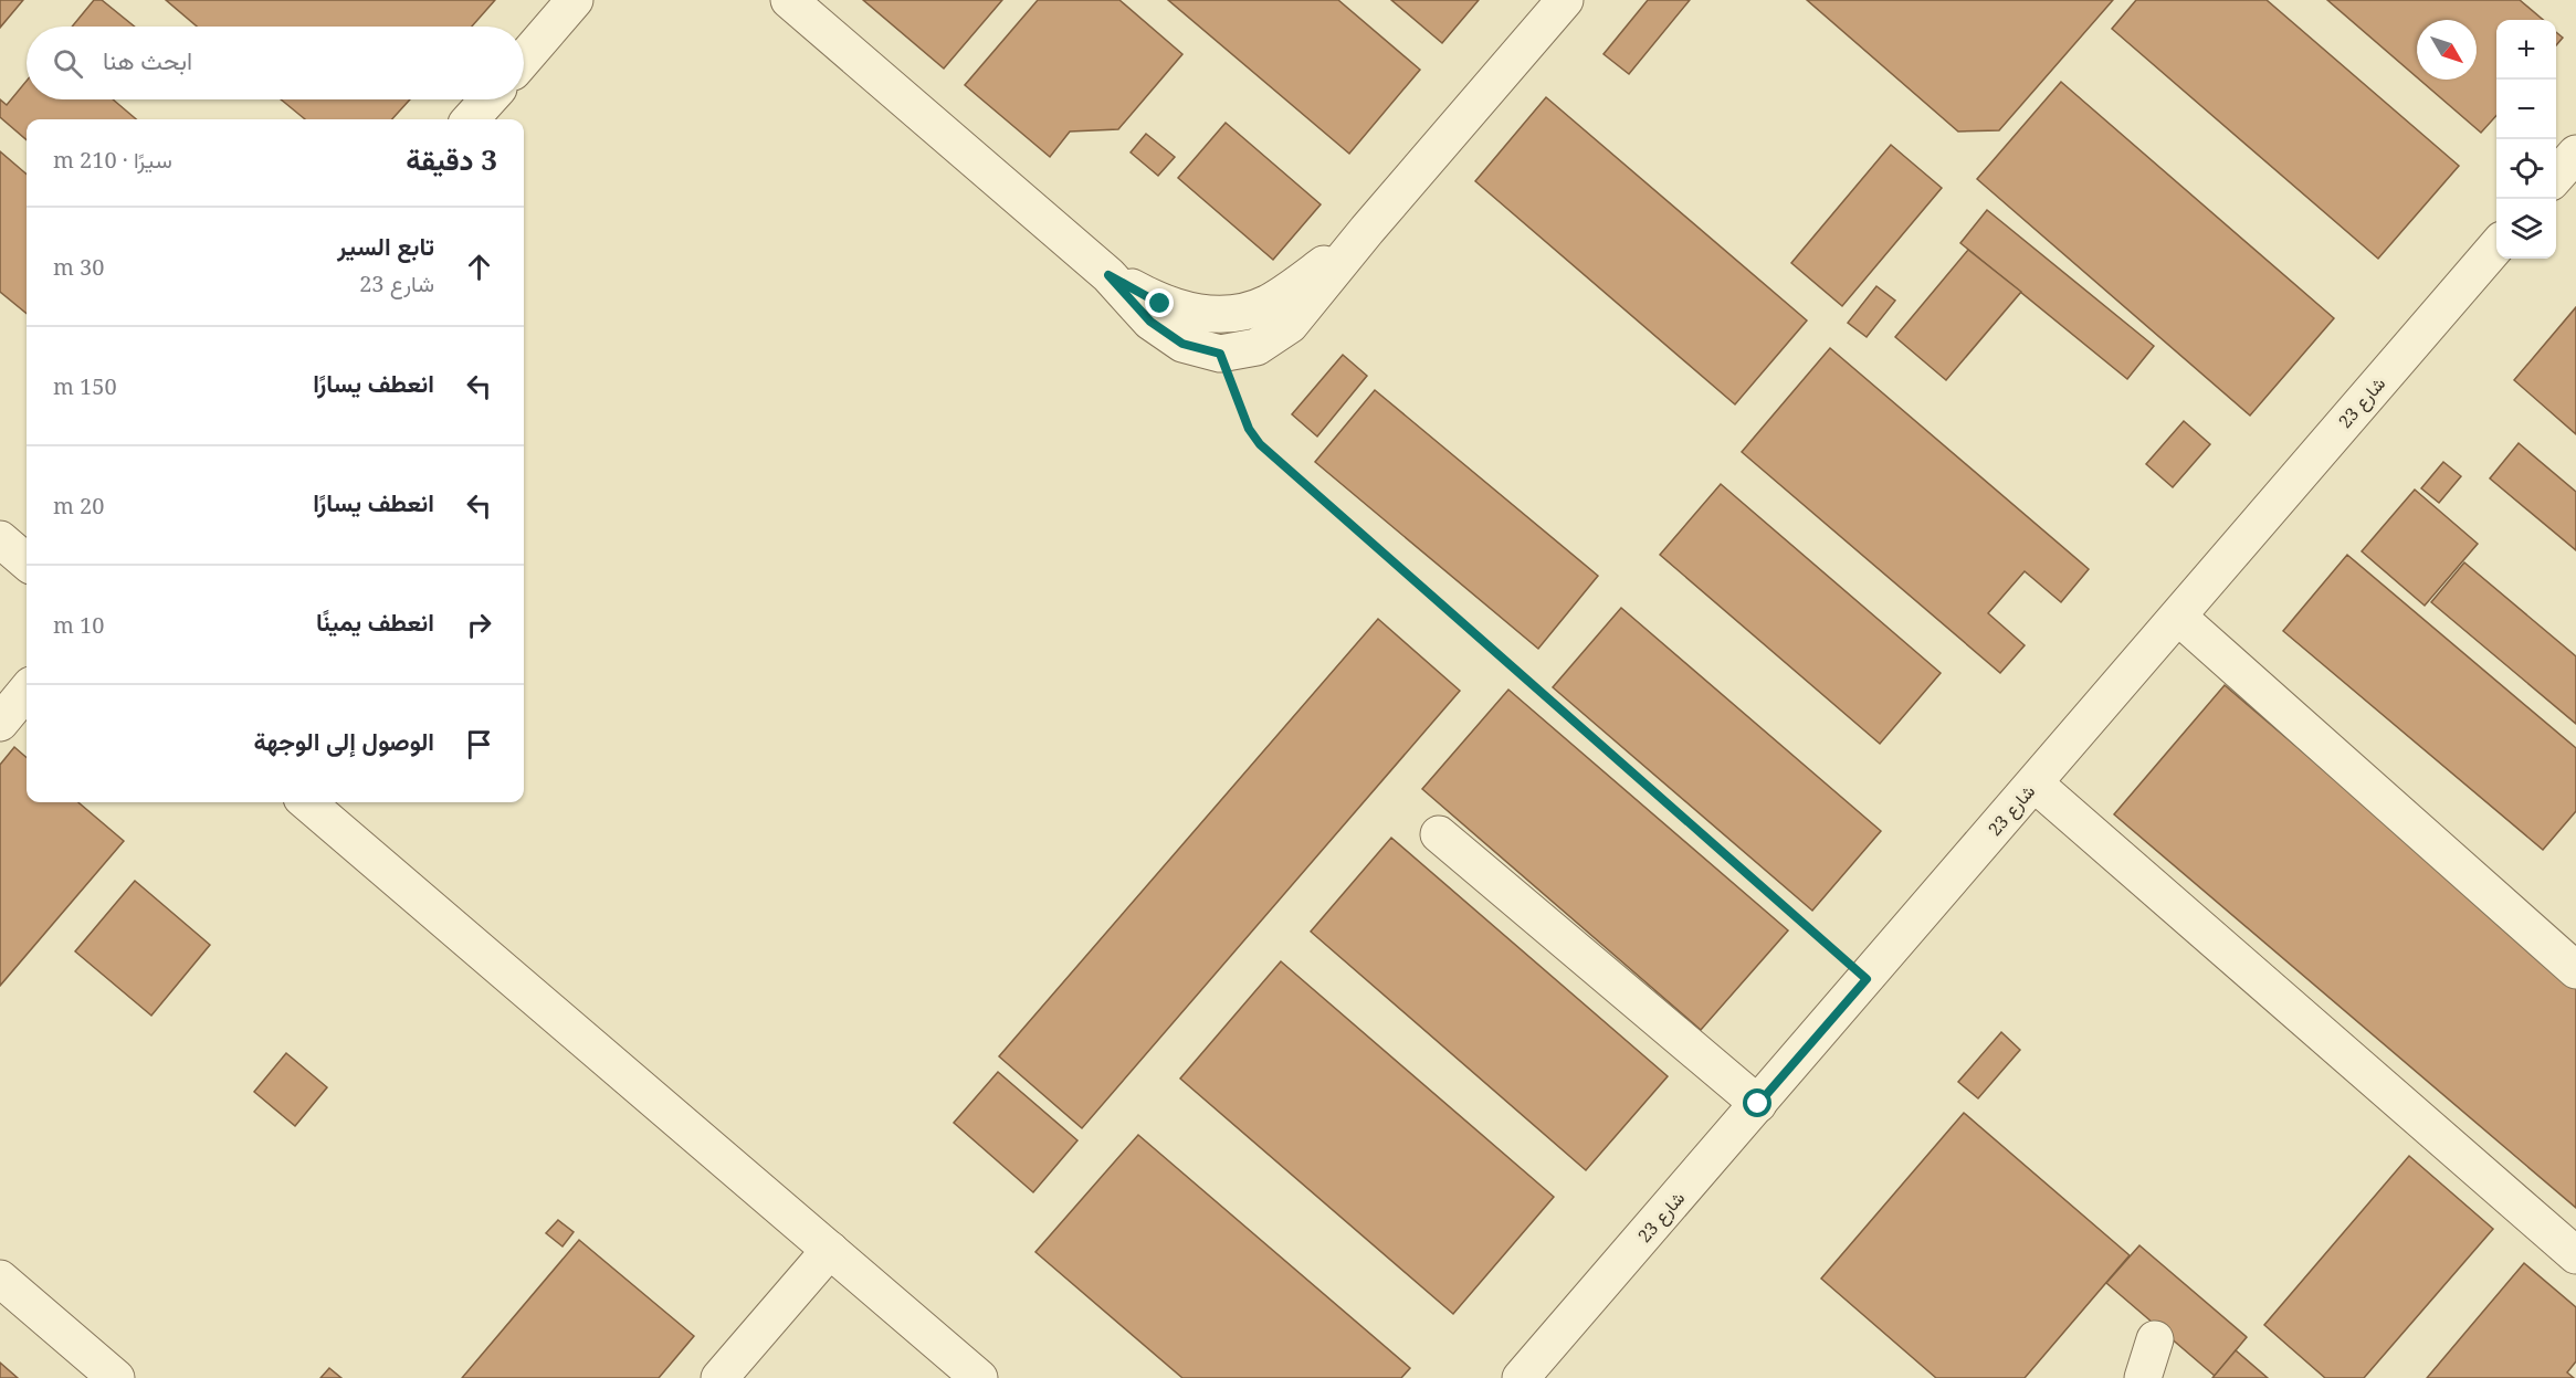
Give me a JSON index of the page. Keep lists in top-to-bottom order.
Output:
{
  "streets": {
    "street": ["شارع 23"]
  },
  "north": "bottom right",
  "page": {
    "map_buttons": ["+", "−"],
    "search": "ابحث هنا",
    "heading": ["3 دقيقة", "سيرًا · 210 m"],
    "list": [
      ["تابع السير", "شارع 23", "30 m"],
      ["انعطف يسارًا", "150 m"],
      ["انعطف يسارًا", "20 m"],
      ["انعطف يمينًا", "10 m"],
      "الوصول إلى الوجهة"
    ]
  }
}
